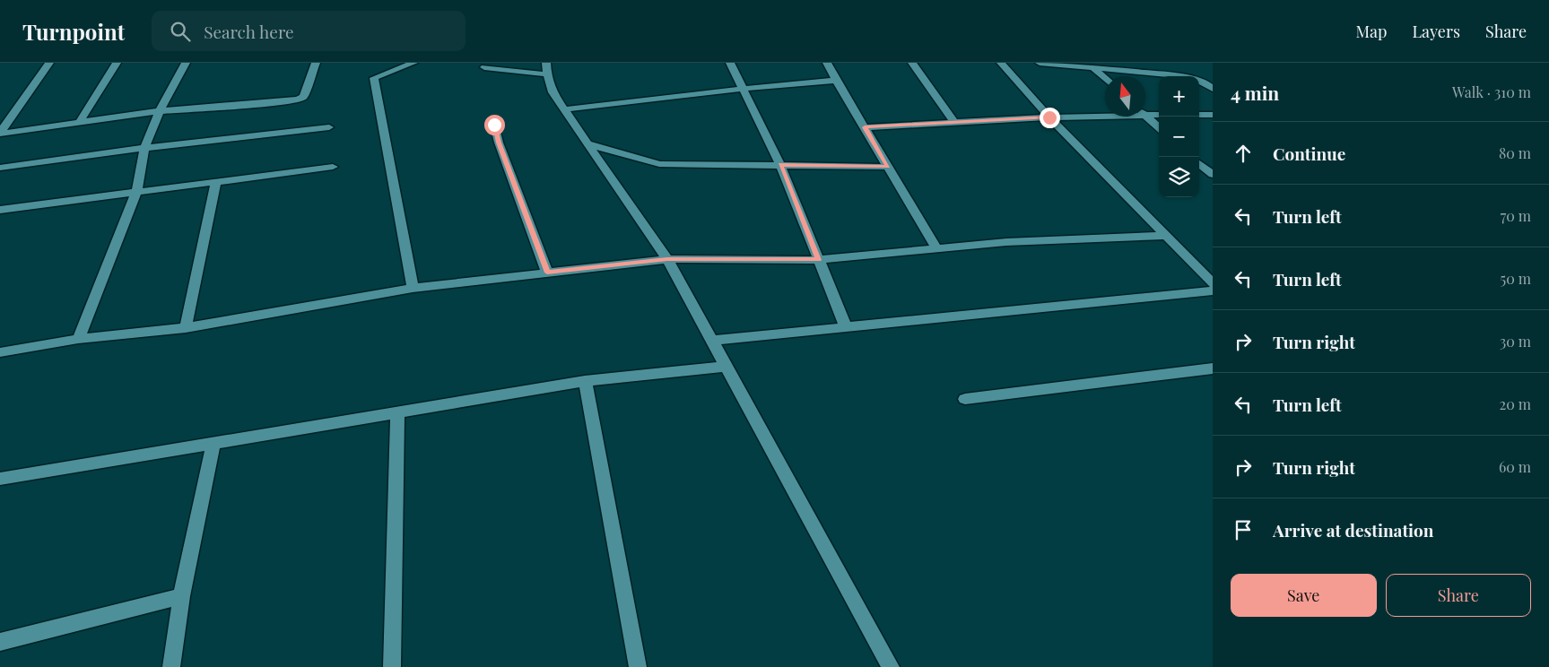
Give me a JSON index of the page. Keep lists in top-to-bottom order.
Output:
{
  "north": "top",
  "page": {
    "header": "Turnpoint",
    "search": "Search here",
    "nav": ["Map", "Layers", "Share"],
    "heading": ["4 min", "Walk · 310 m"],
    "map_buttons": ["+", "−"],
    "list": [
      ["Continue", "80 m"],
      ["Turn left", "70 m"],
      ["Turn left", "50 m"],
      ["Turn right", "30 m"],
      ["Turn left", "20 m"],
      ["Turn right", "60 m"],
      "Arrive at destination"
    ],
    "buttons": ["Save", "Share"]
  }
}
